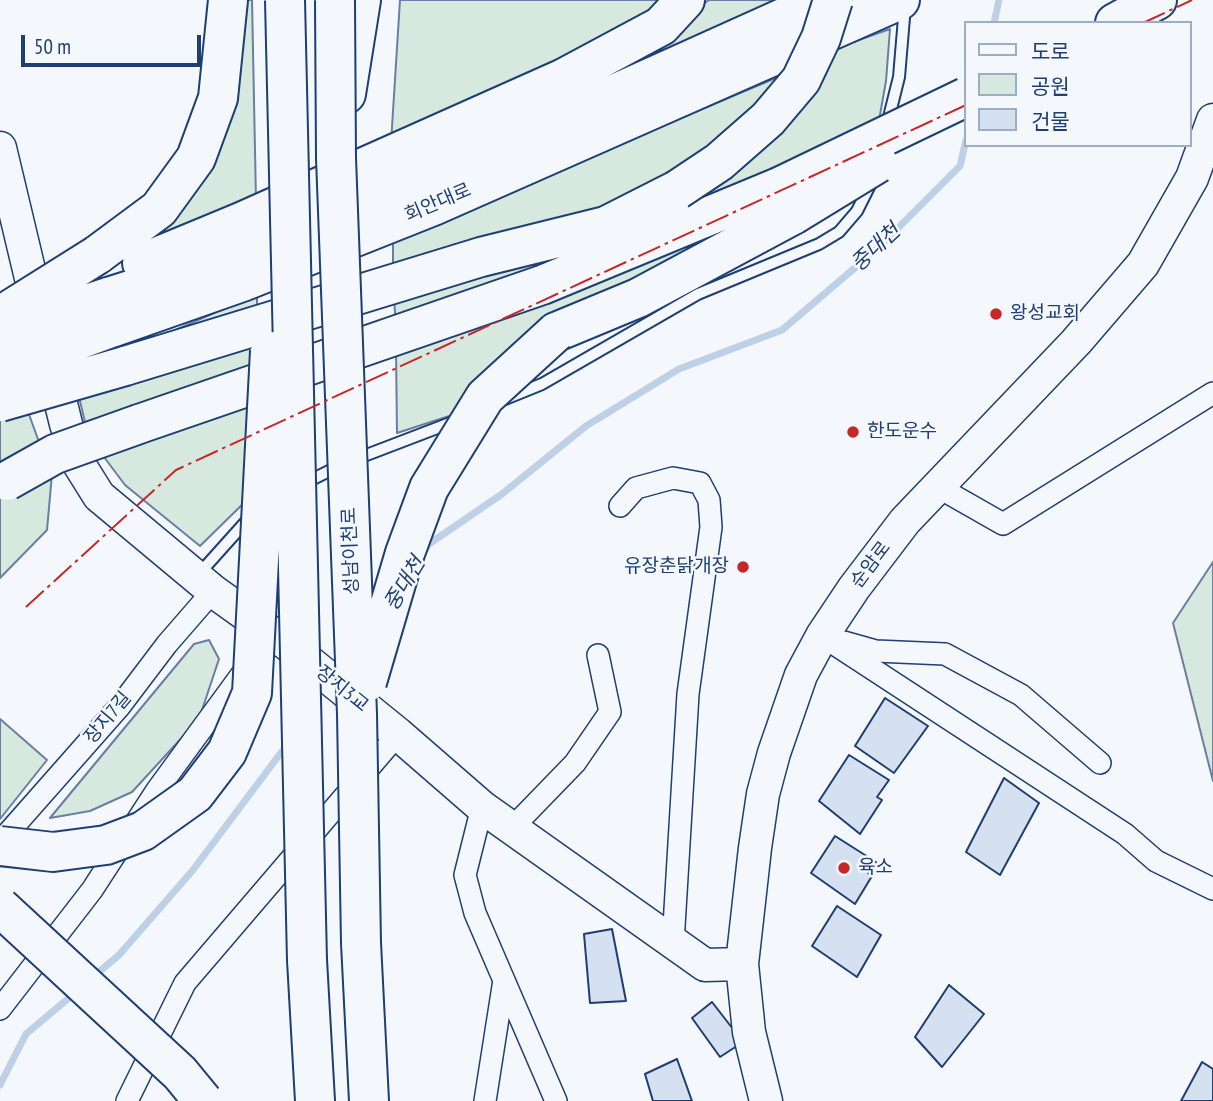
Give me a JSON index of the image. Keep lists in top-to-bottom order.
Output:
{
  "streets": {
    "highway": ["회안대로", "성남이천로"],
    "street": ["순암로", "장지3교", "장지7길"]
  },
  "crossings": [
    ["순암로", "장지3교"]
  ],
  "water": ["중대천"],
  "places": [
    "왕성교회",
    "한도운수",
    "유장춘닭개장",
    "육소"
  ],
  "legend": ["도로", "공원", "건물"],
  "scale_bar": "50 m"
}
